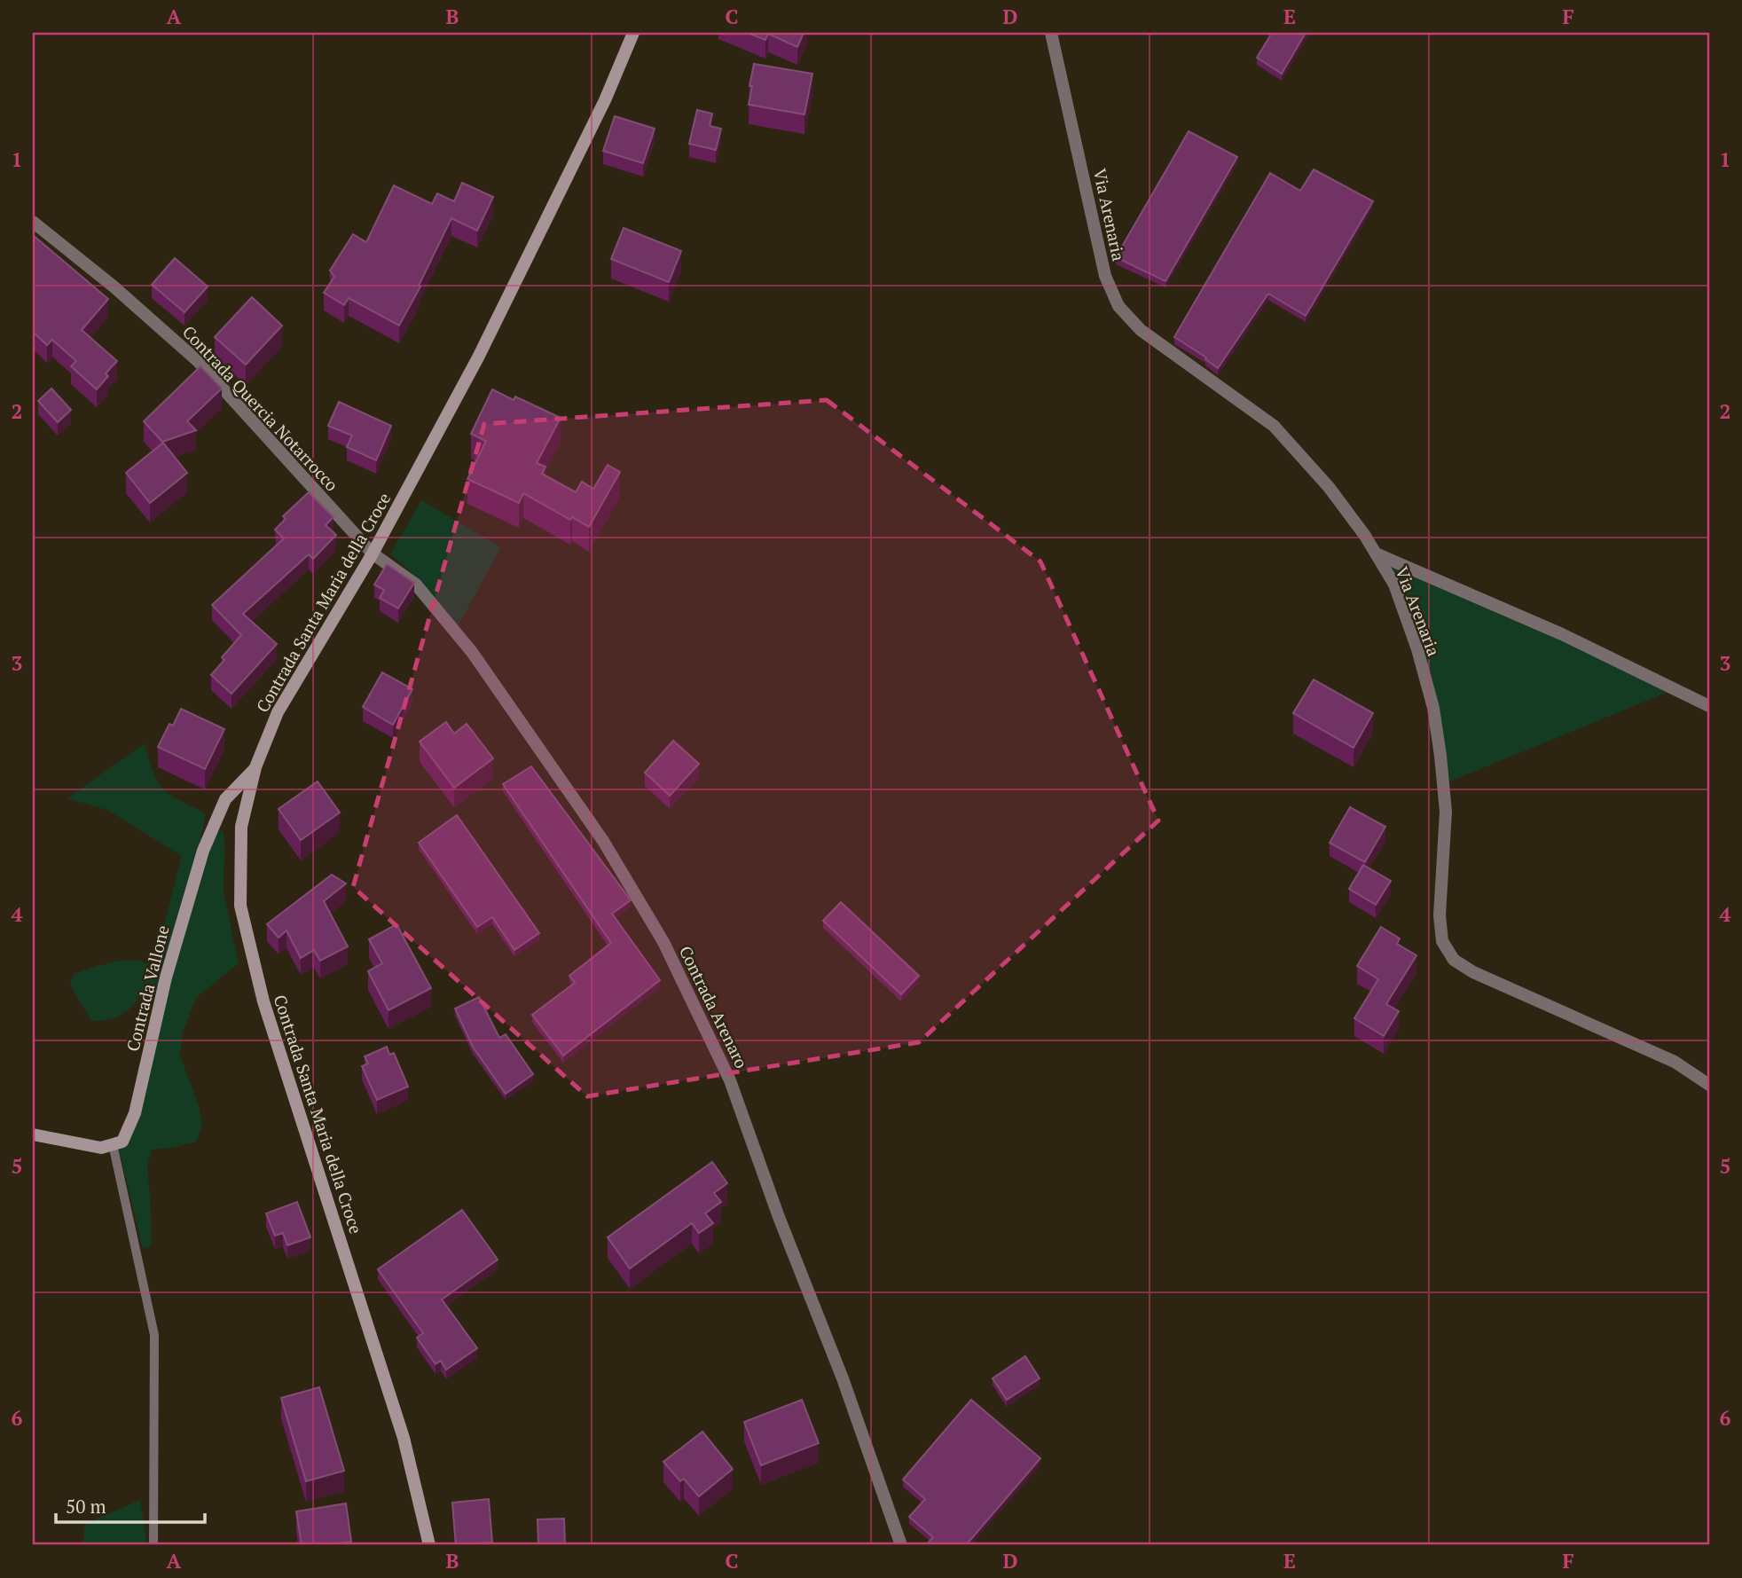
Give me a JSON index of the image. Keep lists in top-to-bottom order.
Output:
{
  "streets": {
    "main road": ["Contrada Santa Maria della Croce", "Contrada Vallone"],
    "street": ["Via Arenaria", "Contrada Quercia Notarrocco", "Contrada Arenaro"]
  },
  "crossings": [
    ["Contrada Quercia Notarrocco", "Contrada Santa Maria della Croce"],
    ["Contrada Quercia Notarrocco", "Contrada Arenaro"],
    ["Contrada Santa Maria della Croce", "Contrada Vallone"],
    ["Contrada Santa Maria della Croce", "Contrada Arenaro"]
  ],
  "scale_bar": "50 m",
  "grid": {
    "columns": [
      "A",
      "B",
      "C",
      "D",
      "E",
      "F"
    ],
    "rows": [
      "1",
      "2",
      "3",
      "4",
      "5",
      "6"
    ]
  }
}
